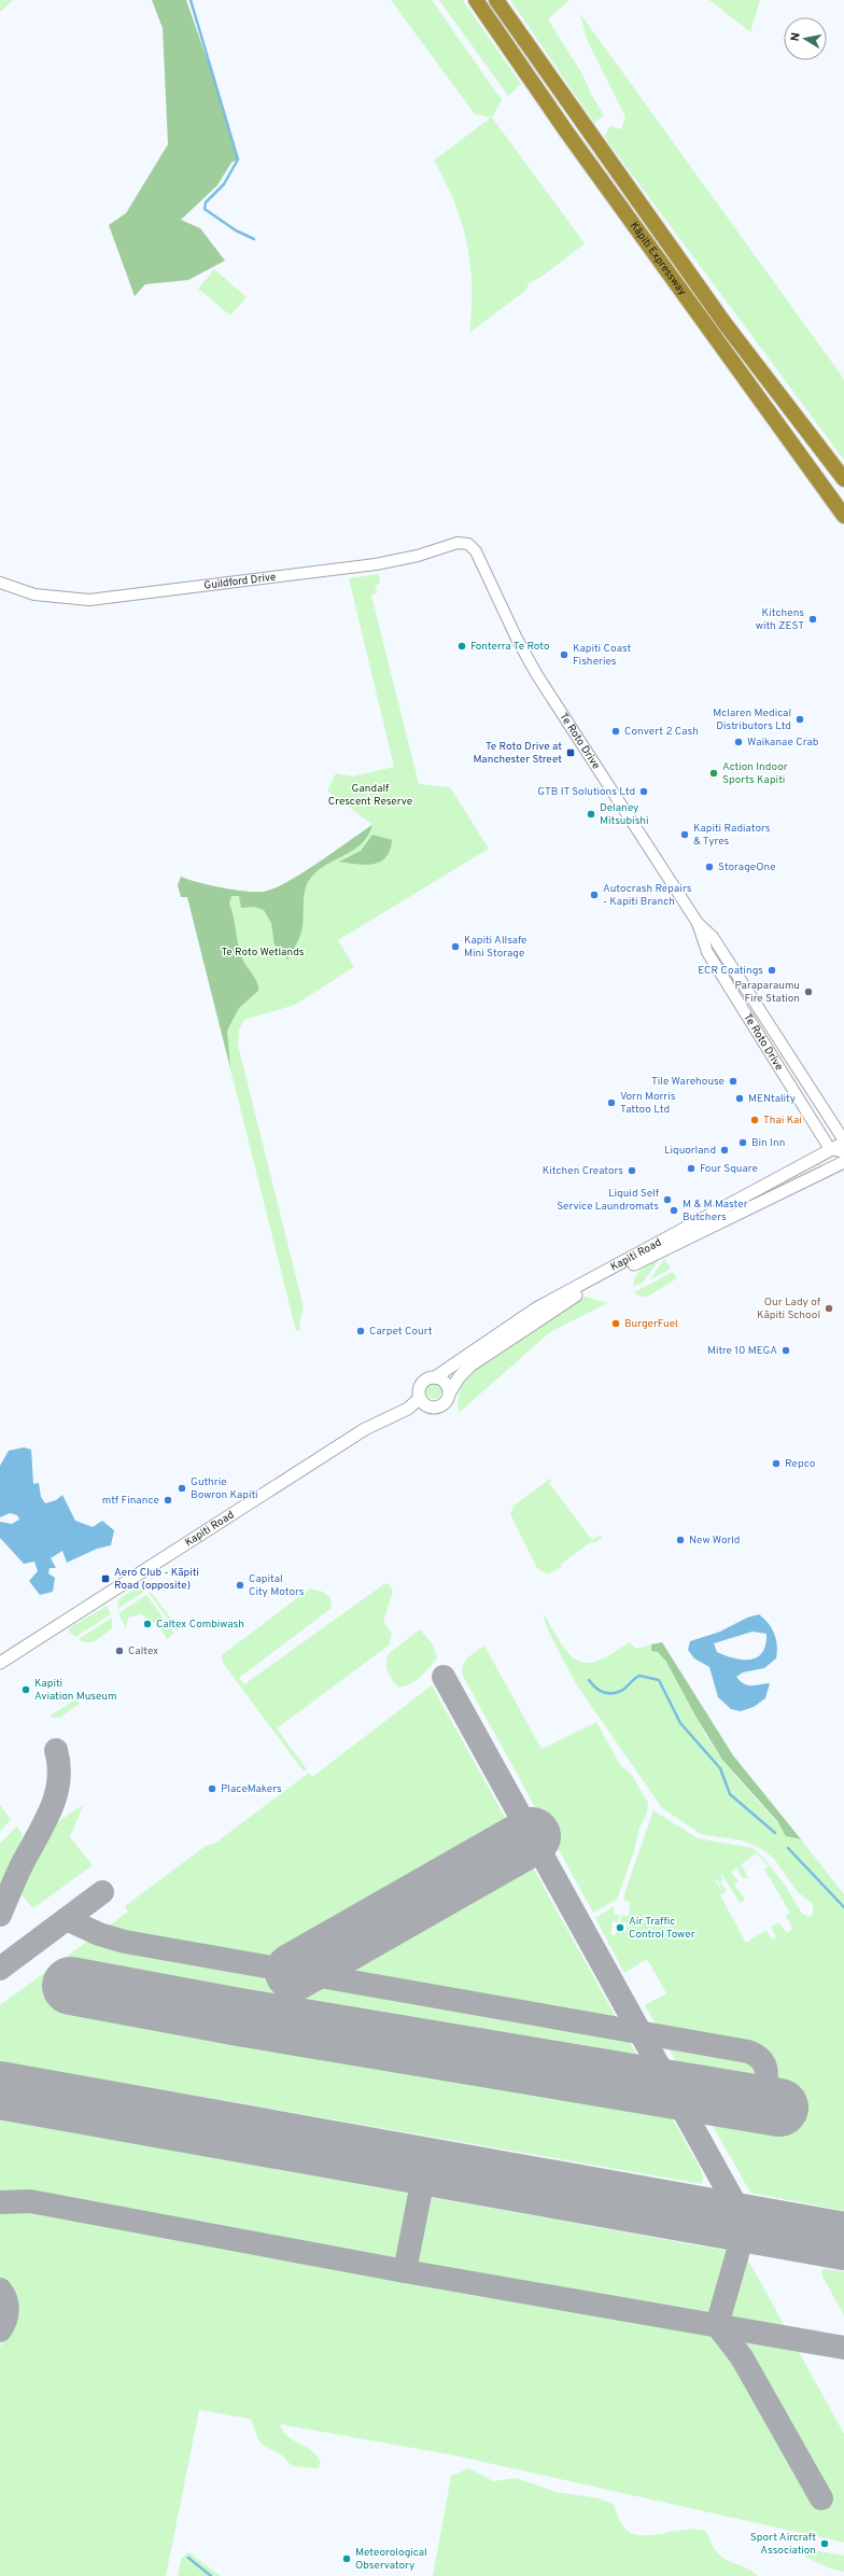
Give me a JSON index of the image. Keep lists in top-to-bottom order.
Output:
{
  "streets": {
    "highway": ["Kāpiti Expressway"],
    "main road": ["Kapiti Road"],
    "street": ["Guildford Drive", "Te Roto Drive"]
  },
  "crossings": [
    ["Guildford Drive", "Te Roto Drive"],
    ["Te Roto Drive", "Kapiti Road"]
  ],
  "parks": ["Gandalf Crescent Reserve", "Te Roto Wetlands"],
  "places": {
    "other": [
      "Kitchens with ZEST",
      "Fonterra Te Roto",
      "Kapiti Coast Fisheries",
      "Mclaren Medical Distributors Ltd",
      "Convert 2 Cash",
      "Waikanae Crab",
      "Action Indoor Sports Kapiti",
      "GTB IT Solutions Ltd",
      "Delaney Mitsubishi",
      "Kapiti Radiators & Tyres",
      "StorageOne",
      "Autocrash Repairs - Kapiti Branch",
      "Kapiti Allsafe Mini Storage",
      "ECR Coatings",
      "Paraparaumu Fire Station",
      "Tile Warehouse",
      "MENtality",
      "Vorn Morris Tattoo Ltd",
      "Thai Kai",
      "Bin Inn",
      "Liquorland",
      "Four Square",
      "Kitchen Creators",
      "Liquid Self Service Laundromats",
      "M & M Master Butchers",
      "Our Lady of Kāpiti School",
      "BurgerFuel",
      "Carpet Court",
      "Mitre 10 MEGA",
      "Repco",
      "Guthrie Bowron Kapiti",
      "mtf Finance",
      "New World",
      "Capital City Motors",
      "Caltex Combiwash",
      "Caltex",
      "Kapiti Aviation Museum",
      "PlaceMakers",
      "Air Traffic Control Tower",
      "Sport Aircraft Association",
      "Meteorological Observatory"
    ],
    "transit": ["Te Roto Drive at Manchester Street", "Aero Club - Kāpiti Road (opposite)"]
  },
  "north": "left"
}
